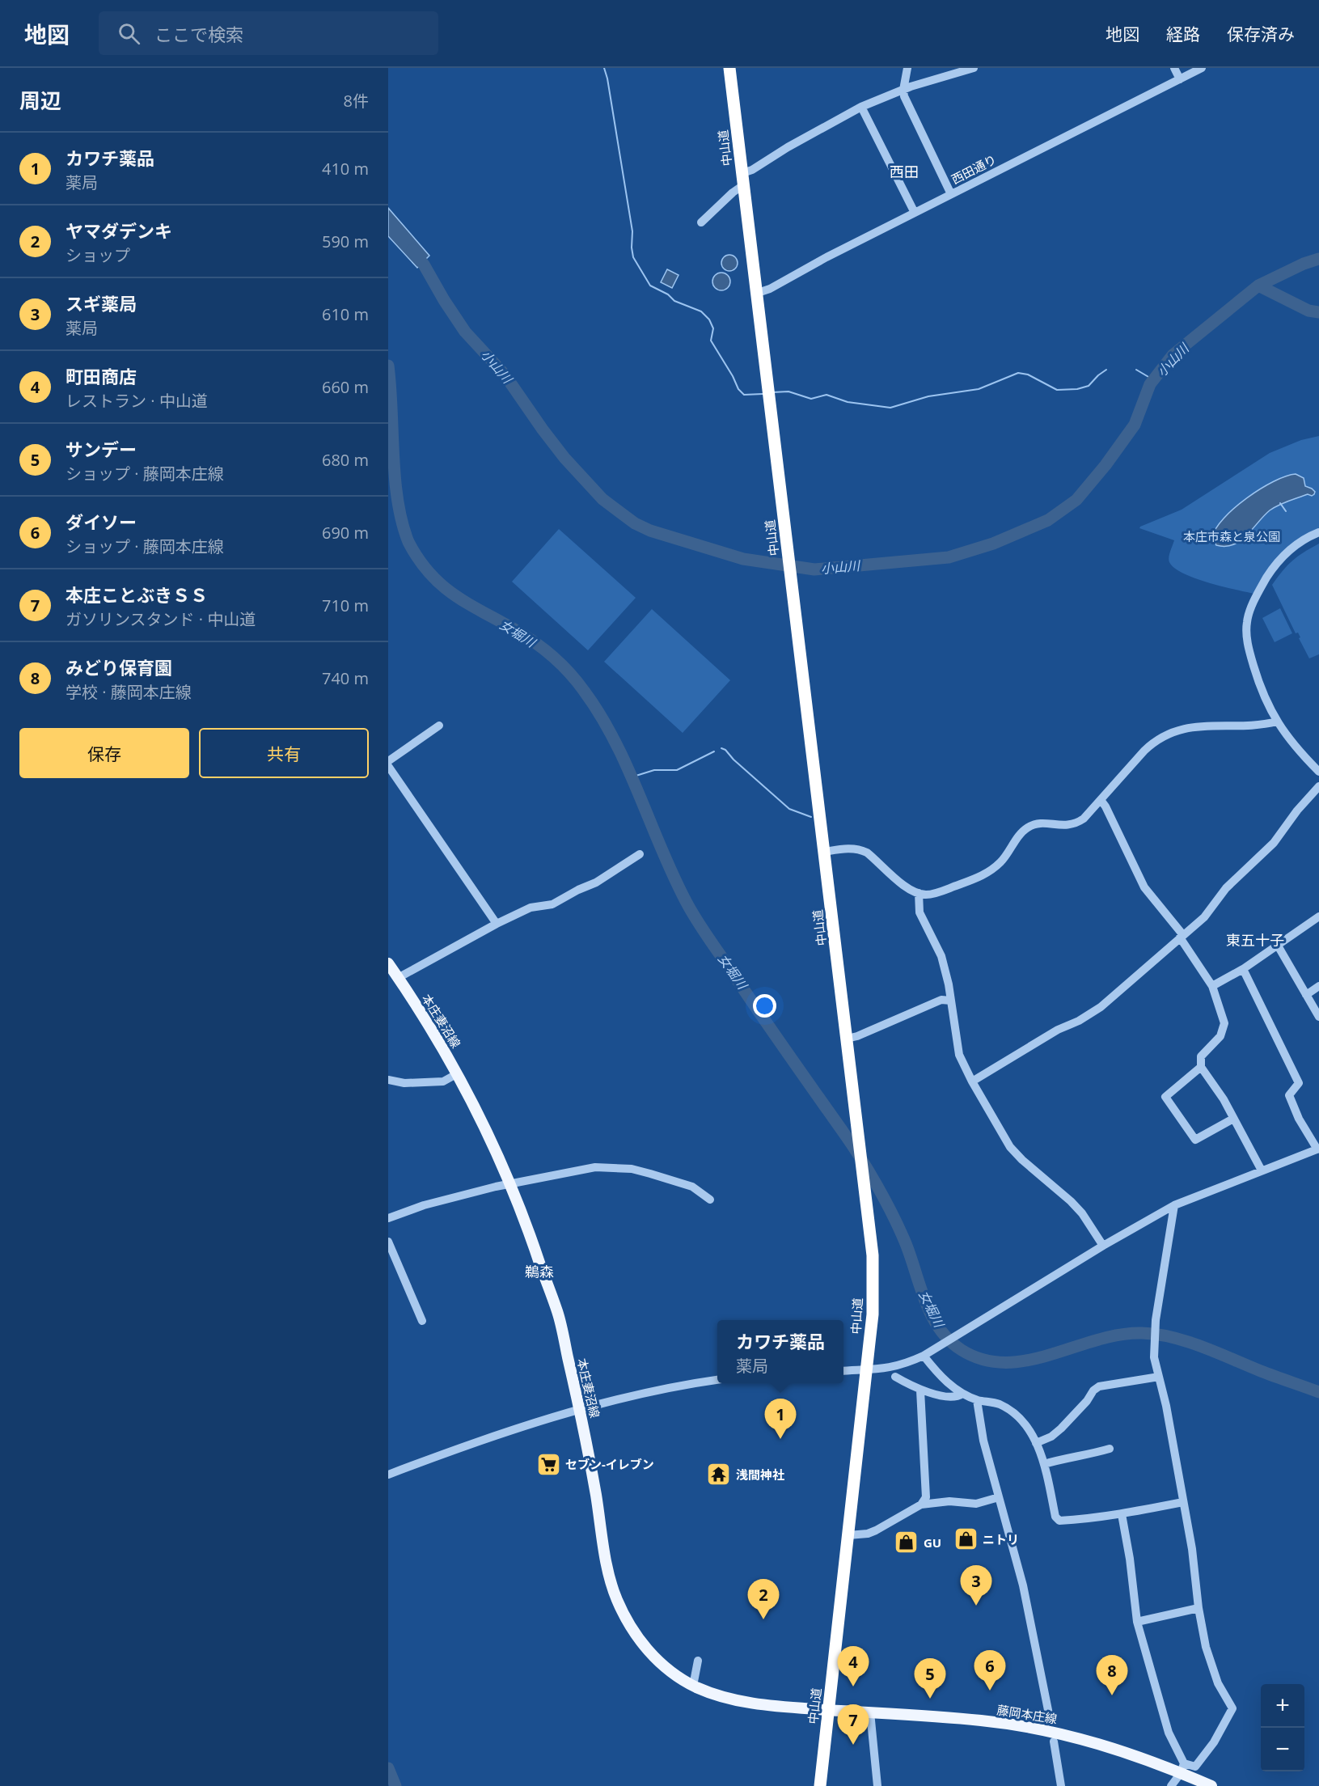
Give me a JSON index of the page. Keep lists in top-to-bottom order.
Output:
{
  "streets": {
    "highway": ["中山道"],
    "main road": ["本庄妻沼線", "藤岡本庄線"],
    "street": ["西田通り"]
  },
  "crossings": [
    ["中山道", "西田通り"],
    ["中山道", "本庄妻沼線"],
    ["中山道", "藤岡本庄線"],
    ["本庄妻沼線", "藤岡本庄線"]
  ],
  "districts": ["西田", "東五十子", "鵜森"],
  "water": ["小山川", "女堀川"],
  "parks": ["本庄市森と泉公園"],
  "places": {
    "supermarket": ["セブン-イレブン"],
    "temple": ["浅間神社"],
    "shop": ["ニトリ", "GU"]
  },
  "page": {
    "header": "地図",
    "search": "ここで検索",
    "nav": ["地図", "経路", "保存済み"],
    "heading": ["周辺", "8件"],
    "list": [
      {
        "mark": "1",
        "name": "カワチ薬品",
        "note": "薬局",
        "value": "410 m"
      },
      {
        "mark": "2",
        "name": "ヤマダデンキ",
        "note": "ショップ",
        "value": "590 m"
      },
      {
        "mark": "3",
        "name": "スギ薬局",
        "note": "薬局",
        "value": "610 m"
      },
      {
        "mark": "4",
        "name": "町田商店",
        "note": "レストラン · 中山道",
        "value": "660 m"
      },
      {
        "mark": "5",
        "name": "サンデー",
        "note": "ショップ · 藤岡本庄線",
        "value": "680 m"
      },
      {
        "mark": "6",
        "name": "ダイソー",
        "note": "ショップ · 藤岡本庄線",
        "value": "690 m"
      },
      {
        "mark": "7",
        "name": "本庄ことぶきＳＳ",
        "note": "ガソリンスタンド · 中山道",
        "value": "710 m"
      },
      {
        "mark": "8",
        "name": "みどり保育園",
        "note": "学校 · 藤岡本庄線",
        "value": "740 m"
      }
    ],
    "buttons": ["保存", "共有"],
    "popup": ["カワチ薬品", "薬局"],
    "pins": [
      "1",
      "3",
      "2",
      "4",
      "6",
      "8",
      "5",
      "7"
    ],
    "map_buttons": ["+", "−"]
  }
}
